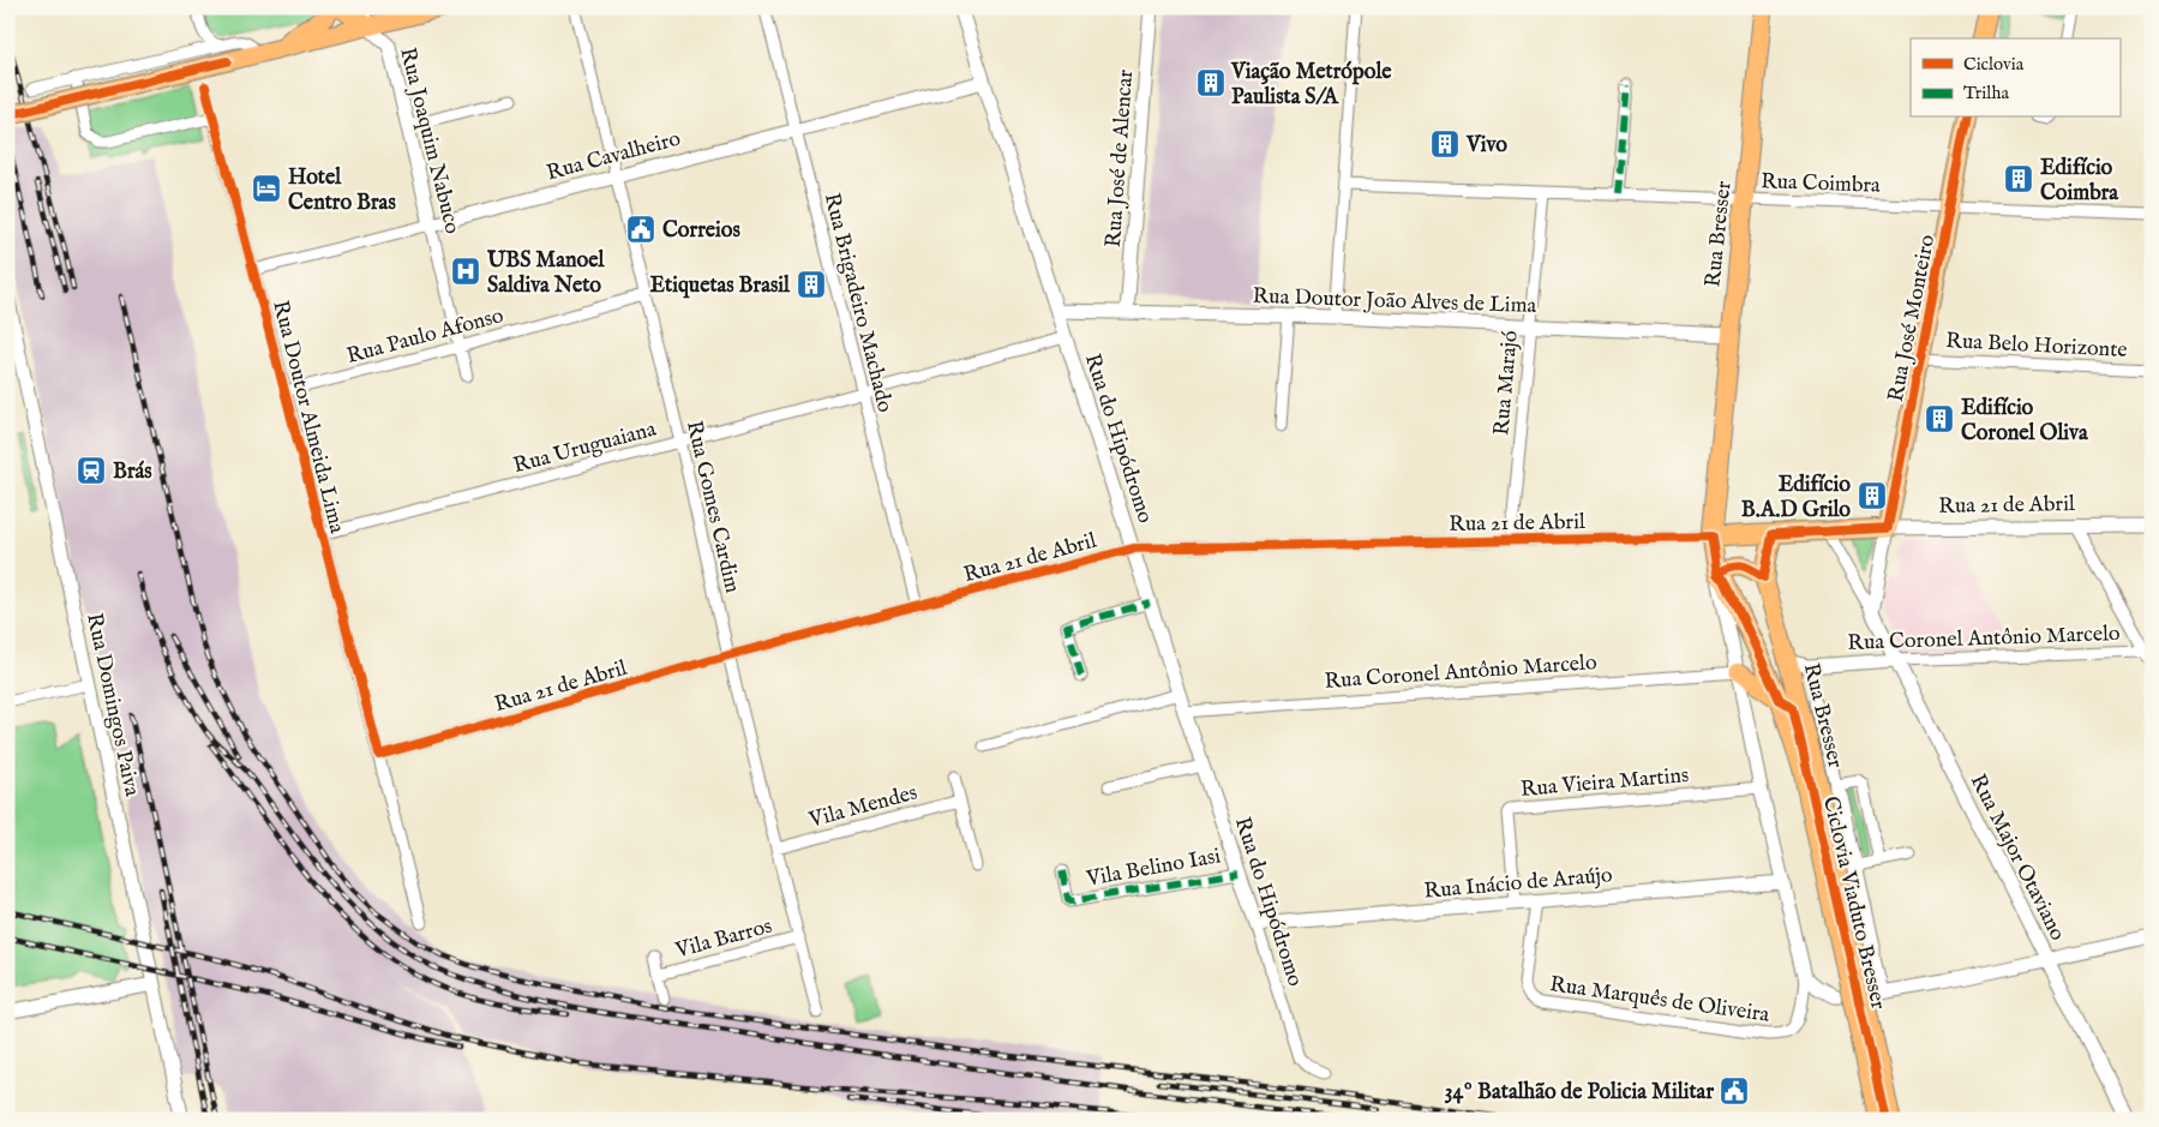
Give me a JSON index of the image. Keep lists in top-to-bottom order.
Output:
{
  "streets": {
    "main road": ["Rua Bresser", "Rua José Monteiro", "Rua 21 de Abril"],
    "street": [
      "Rua Joaquim Nabuco",
      "Rua Cavalheiro",
      "Rua José de Alencar",
      "Rua Coimbra",
      "Rua Doutor João Alves de Lima",
      "Rua Brigadeiro Machado",
      "Rua Paulo Afonso",
      "Rua Belo Horizonte",
      "Rua Marajó",
      "Rua Doutor Almeida Lima",
      "Rua do Hipódromo",
      "Rua Uruguaiana",
      "Rua Gomes Cardim",
      "Rua Coronel Antônio Marcelo",
      "Rua Domingos Paiva",
      "Rua Vieira Martins",
      "Vila Mendes",
      "Rua Major Otaviano",
      "Vila Belino Iasi",
      "Rua Inácio de Araújo",
      "Vila Barros",
      "Rua Marquês de Oliveira"
    ],
    "cycle path": ["Ciclovia Viaduto Bresser"]
  },
  "crossings": [
    ["Rua Joaquim Nabuco", "Rua Cavalheiro"],
    ["Rua Joaquim Nabuco", "Rua Paulo Afonso"],
    ["Rua Cavalheiro", "Rua Brigadeiro Machado"],
    ["Rua Cavalheiro", "Rua Doutor Almeida Lima"],
    ["Rua Cavalheiro", "Rua do Hipódromo"],
    ["Rua Cavalheiro", "Rua Gomes Cardim"],
    ["Rua José de Alencar", "Rua Doutor João Alves de Lima"],
    ["Rua Coimbra", "Rua Bresser"],
    ["Rua Coimbra", "Rua José Monteiro"],
    ["Rua Coimbra", "Rua Marajó"],
    ["Rua Bresser", "Rua Doutor João Alves de Lima"],
    ["Rua Bresser", "Rua 21 de Abril"],
    ["Rua Bresser", "Rua Coronel Antônio Marcelo"],
    ["Rua Bresser", "Rua Vieira Martins"],
    ["Rua Bresser", "Rua Inácio de Araújo"],
    ["Rua Bresser", "Rua Marquês de Oliveira"],
    ["Rua Doutor João Alves de Lima", "Rua Marajó"],
    ["Rua Doutor João Alves de Lima", "Rua do Hipódromo"],
    ["Rua Brigadeiro Machado", "Rua Uruguaiana"],
    ["Rua Brigadeiro Machado", "Rua 21 de Abril"],
    ["Rua José Monteiro", "Rua Belo Horizonte"],
    ["Rua José Monteiro", "Rua 21 de Abril"],
    ["Rua Paulo Afonso", "Rua Doutor Almeida Lima"],
    ["Rua Paulo Afonso", "Rua Gomes Cardim"],
    ["Rua Marajó", "Rua 21 de Abril"],
    ["Rua Doutor Almeida Lima", "Rua Uruguaiana"],
    ["Rua Doutor Almeida Lima", "Rua 21 de Abril"],
    ["Rua do Hipódromo", "Rua Uruguaiana"],
    ["Rua do Hipódromo", "Rua 21 de Abril"],
    ["Rua do Hipódromo", "Rua Coronel Antônio Marcelo"],
    ["Rua do Hipódromo", "Vila Belino Iasi"],
    ["Rua do Hipódromo", "Rua Inácio de Araújo"],
    ["Rua Uruguaiana", "Rua Gomes Cardim"],
    ["Rua 21 de Abril", "Rua Gomes Cardim"],
    ["Rua 21 de Abril", "Rua Major Otaviano"],
    ["Rua Gomes Cardim", "Vila Mendes"],
    ["Rua Gomes Cardim", "Vila Barros"],
    ["Rua Coronel Antônio Marcelo", "Rua Major Otaviano"],
    ["Rua Vieira Martins", "Rua Inácio de Araújo"],
    ["Rua Inácio de Araújo", "Rua Marquês de Oliveira"]
  ],
  "places": {
    "building": [
      "Viação Metrópole Paulista S/A",
      "Vivo",
      "Edifício Coimbra",
      "Etiquetas Brasil",
      "Edifício Coronel Oliva",
      "Edifício B.A.D Grilo"
    ],
    "hotel": ["Hotel Centro Bras"],
    "public building": ["Correios", "34º Batalhão de Policia Militar"],
    "hospital": ["UBS Manoel Saldiva Neto"],
    "station": ["Brás"]
  },
  "legend": ["Ciclovia", "Trilha"]
}
